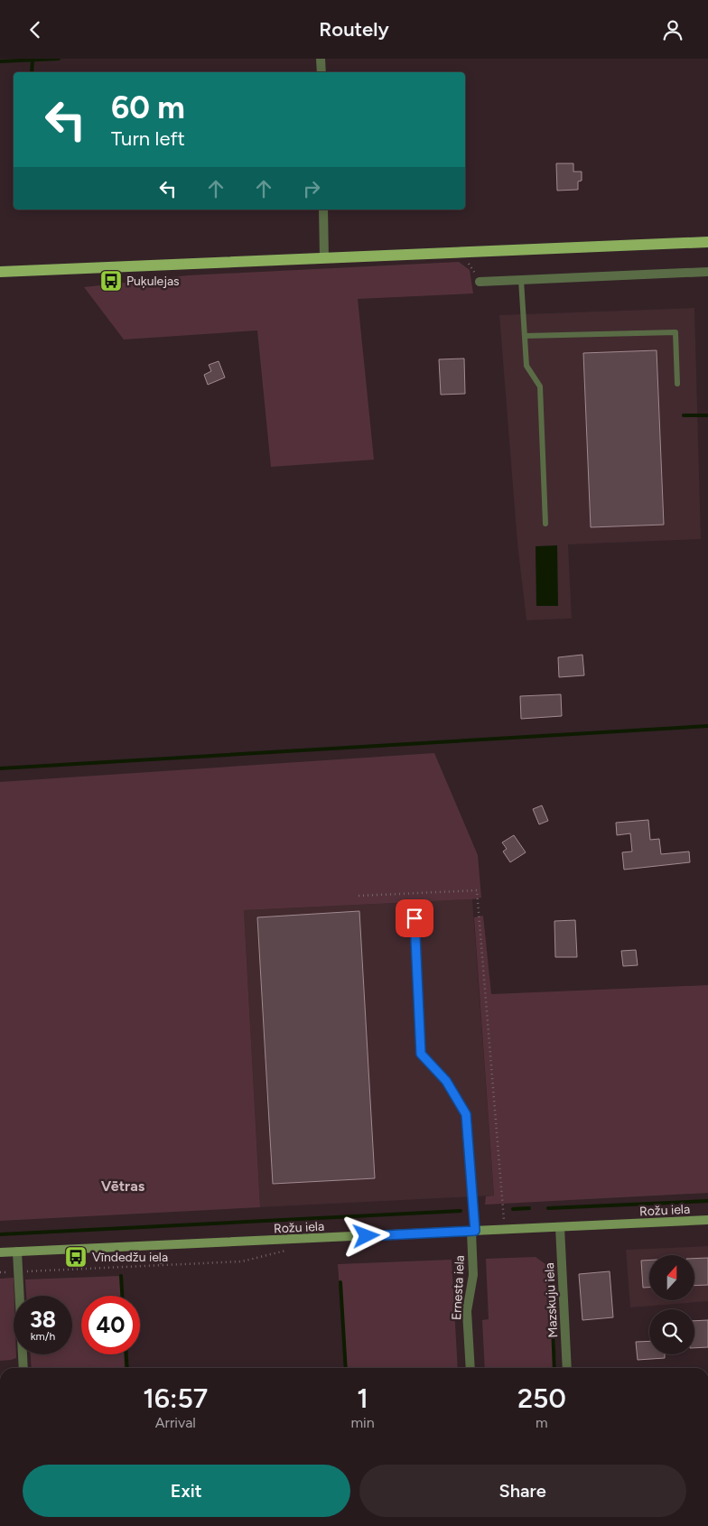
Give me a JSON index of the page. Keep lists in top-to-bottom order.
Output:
{
  "streets": {
    "street": ["Rožu iela", "Ernesta iela", "Mazskuju iela"]
  },
  "crossings": [
    ["Rožu iela", "Ernesta iela"],
    ["Rožu iela", "Mazskuju iela"]
  ],
  "districts": ["Vētras"],
  "places": {
    "bus stop": ["Puķulejas", "Vīndedžu iela"]
  },
  "north": "top",
  "page": {
    "header": "Routely",
    "turn": ["60 m", "Turn left"],
    "speed": "38 km/h",
    "limit": "40",
    "eta": [
      "16:57",
      "Arrival",
      "1",
      "min",
      "250",
      "m"
    ],
    "buttons": ["Exit", "Share"]
  }
}
